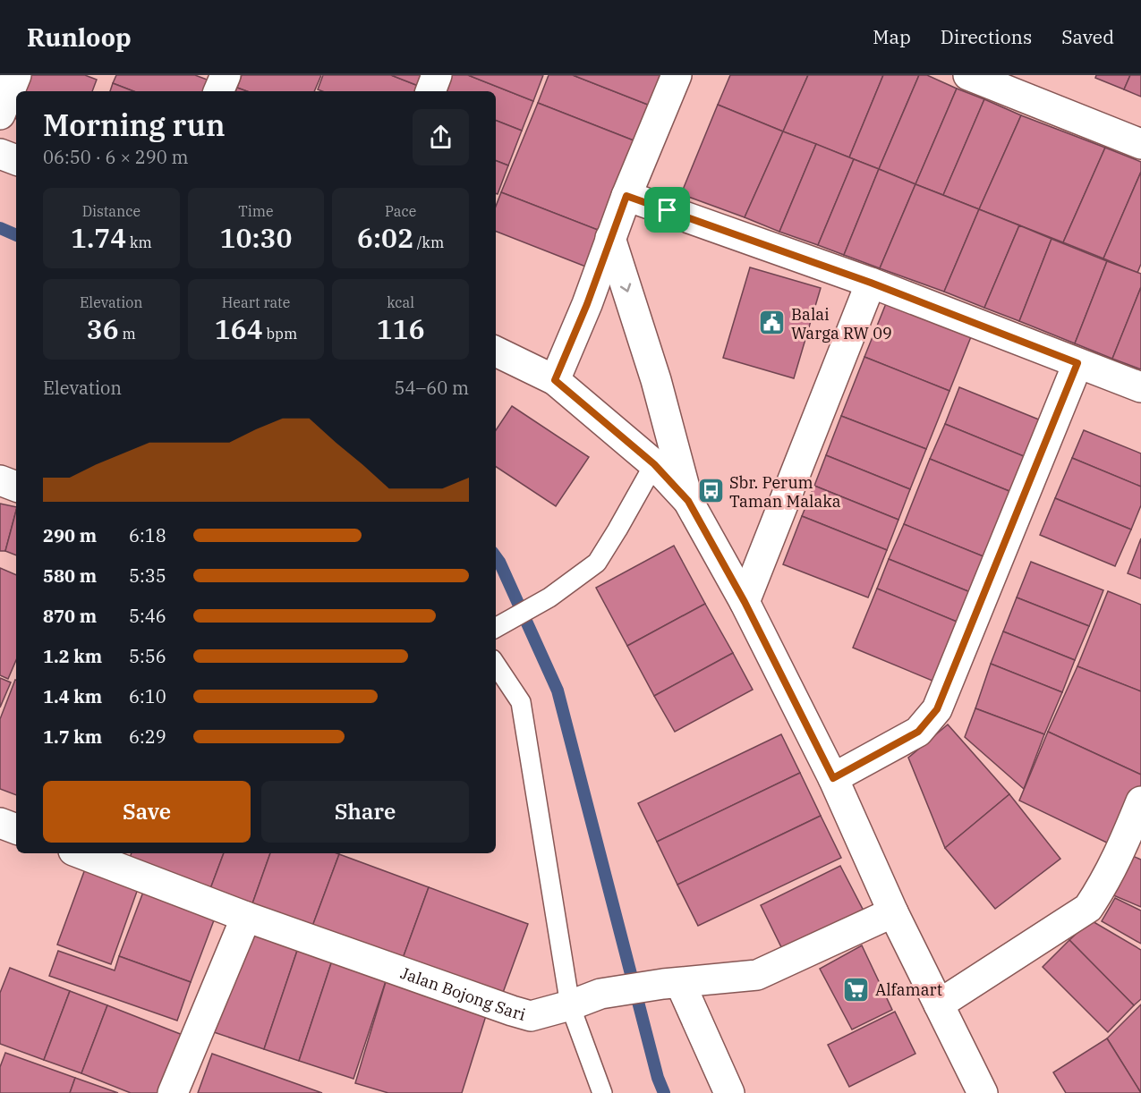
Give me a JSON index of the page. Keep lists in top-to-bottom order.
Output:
{
  "streets": {
    "street": ["Jalan Bojong Sari"]
  },
  "places": {
    "public building": ["Balai Warga RW 09"],
    "bus stop": ["Sbr. Perum Taman Malaka"],
    "supermarket": ["Alfamart"]
  },
  "page": {
    "header": "Runloop",
    "nav": ["Map", "Directions", "Saved"],
    "heading": ["Morning run", "06:50 · 6 × 290 m"],
    "stats": [
      ["Distance", "1.74 km"],
      ["Time", "10:30"],
      ["Pace", "6:02 /km"],
      ["Elevation", "36 m"],
      ["Heart rate", "164 bpm"],
      ["kcal", "116"]
    ],
    "chart": ["Elevation", "54–60 m"],
    "list": [
      {
        "name": "290 m",
        "note": "6:18"
      },
      {
        "name": "580 m",
        "note": "5:35"
      },
      {
        "name": "870 m",
        "note": "5:46"
      },
      {
        "name": "1.2 km",
        "note": "5:56"
      },
      {
        "name": "1.4 km",
        "note": "6:10"
      },
      {
        "name": "1.7 km",
        "note": "6:29"
      }
    ],
    "buttons": ["Save", "Share"]
  }
}
